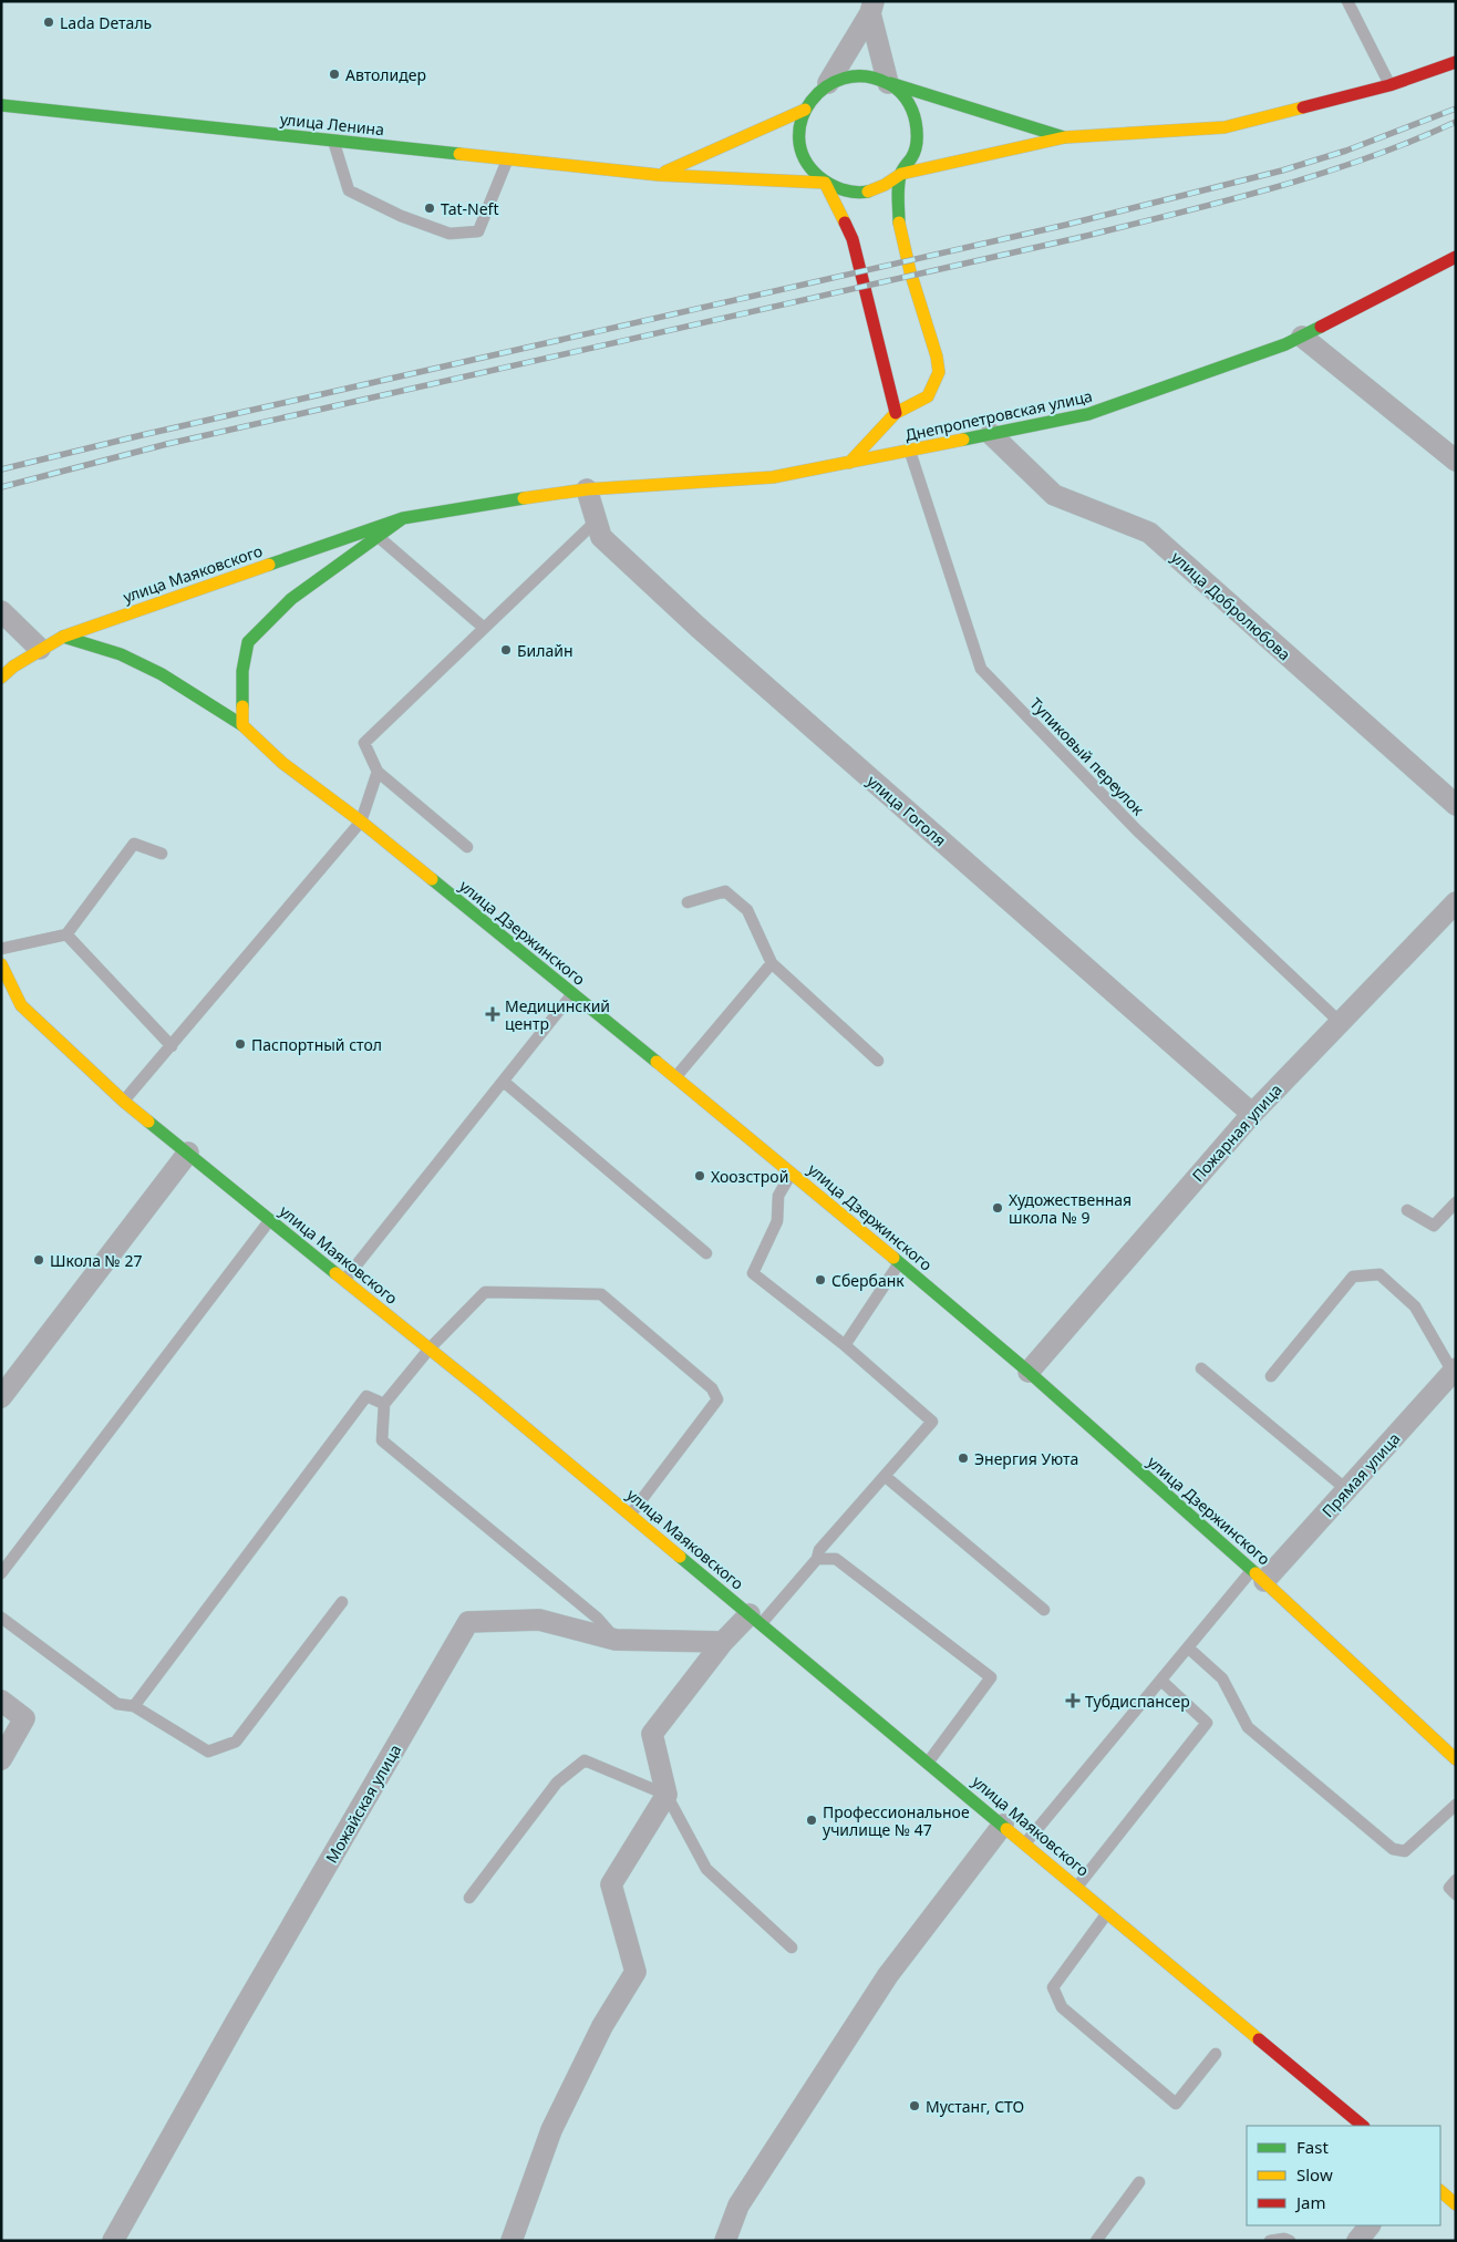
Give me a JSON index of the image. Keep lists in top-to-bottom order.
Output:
{
  "streets": {
    "main road": [
      "улица Ленина",
      "Днепропетровская улица",
      "улица Маяковского",
      "улица Дзержинского"
    ],
    "street": [
      "улица Добролюбова",
      "улица Гоголя",
      "Пожарная улица",
      "Прямая улица",
      "Можайская улица"
    ],
    "lane": ["Тупиковый переулок"]
  },
  "crossings": [
    ["Днепропетровская улица", "улица Маяковского"],
    ["Днепропетровская улица", "улица Добролюбова"],
    ["Днепропетровская улица", "Тупиковый переулок"],
    ["Днепропетровская улица", "улица Гоголя"],
    ["улица Маяковского", "улица Гоголя"],
    ["улица Маяковского", "улица Дзержинского"],
    ["Тупиковый переулок", "Пожарная улица"],
    ["улица Гоголя", "Пожарная улица"],
    ["улица Дзержинского", "Пожарная улица"],
    ["улица Дзержинского", "Прямая улица"]
  ],
  "places": {
    "other": [
      "Lada Dеталь",
      "Автолидер",
      "Tat-Neft",
      "Билайн",
      "Паспортный стол",
      "Хоозстрой",
      "Художественная школа № 9",
      "Школа № 27",
      "Сбербанк",
      "Энергия Уюта",
      "Профессиональное училище № 47",
      "Мустанг, СТО"
    ],
    "health": ["Медицинский центр", "Тубдиспансер"]
  },
  "legend": ["Fast", "Slow", "Jam"]
}
